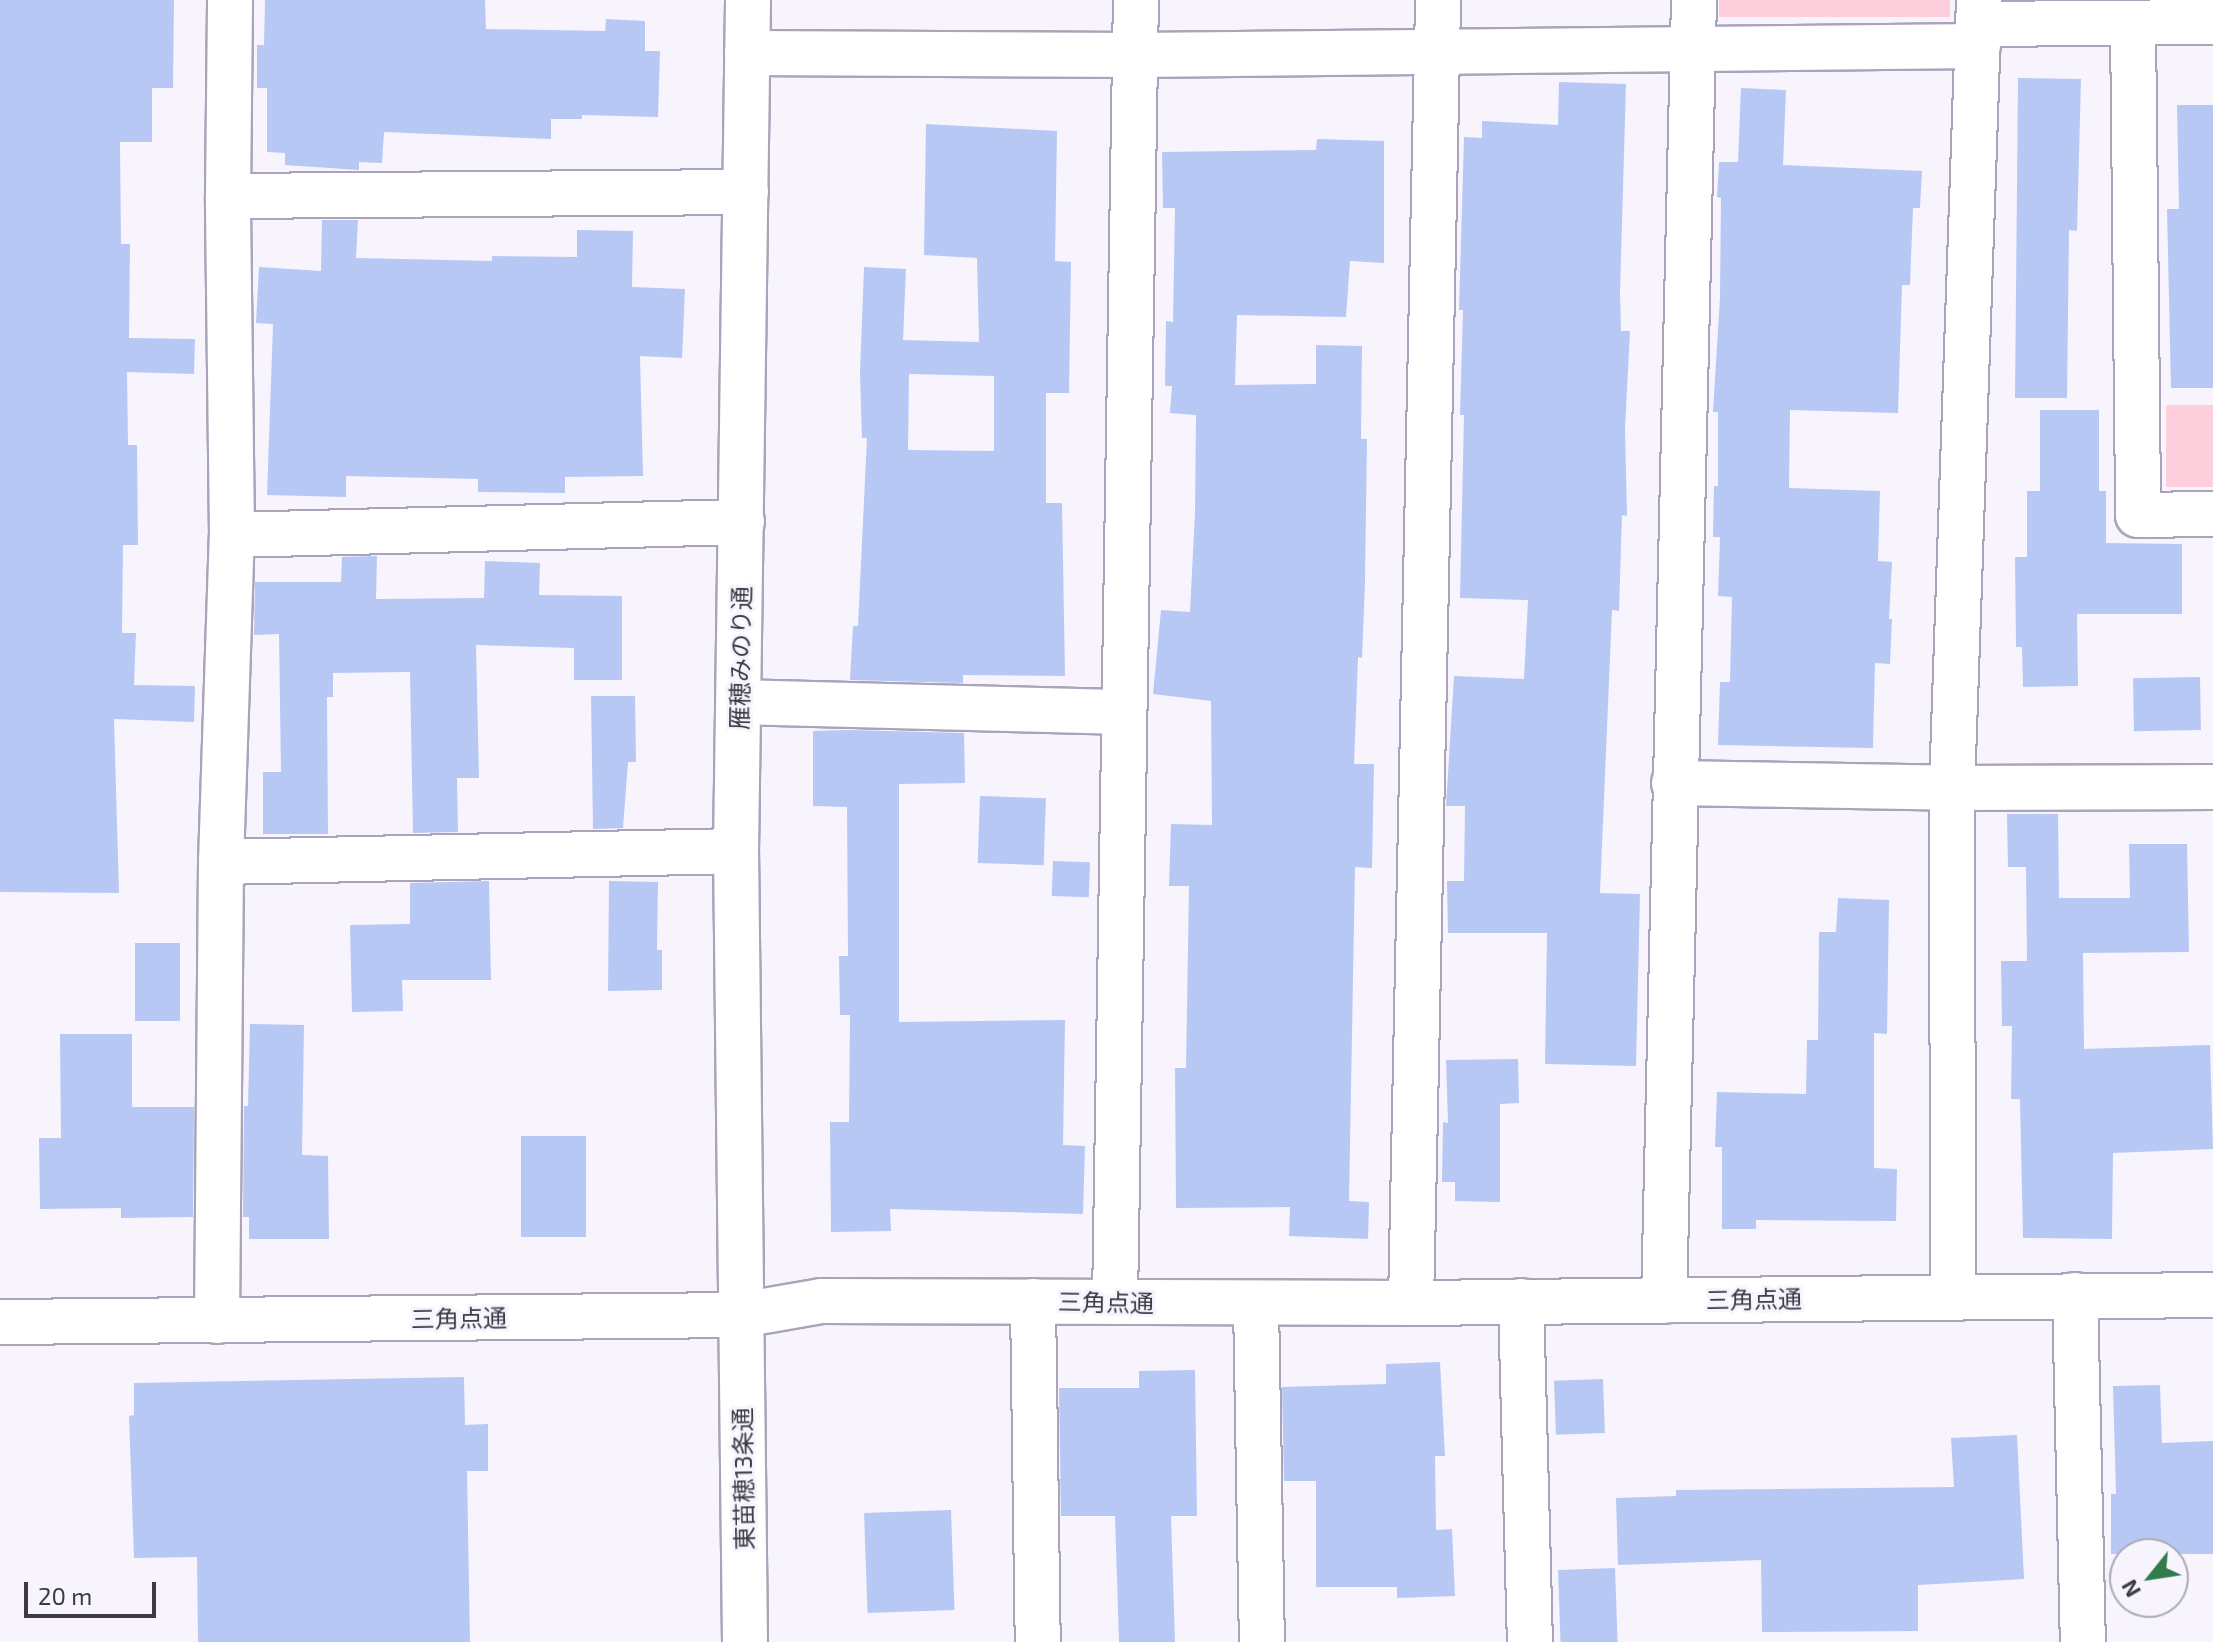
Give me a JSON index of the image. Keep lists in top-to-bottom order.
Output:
{
  "streets": {
    "street": ["雁穂みのり通", "三角点通", "東苗穂13条通"]
  },
  "crossings": [
    ["雁穂みのり通", "三角点通"],
    ["雁穂みのり通", "東苗穂13条通"],
    ["三角点通", "東苗穂13条通"]
  ],
  "scale_bar": "20 m",
  "north": "bottom left"
}
